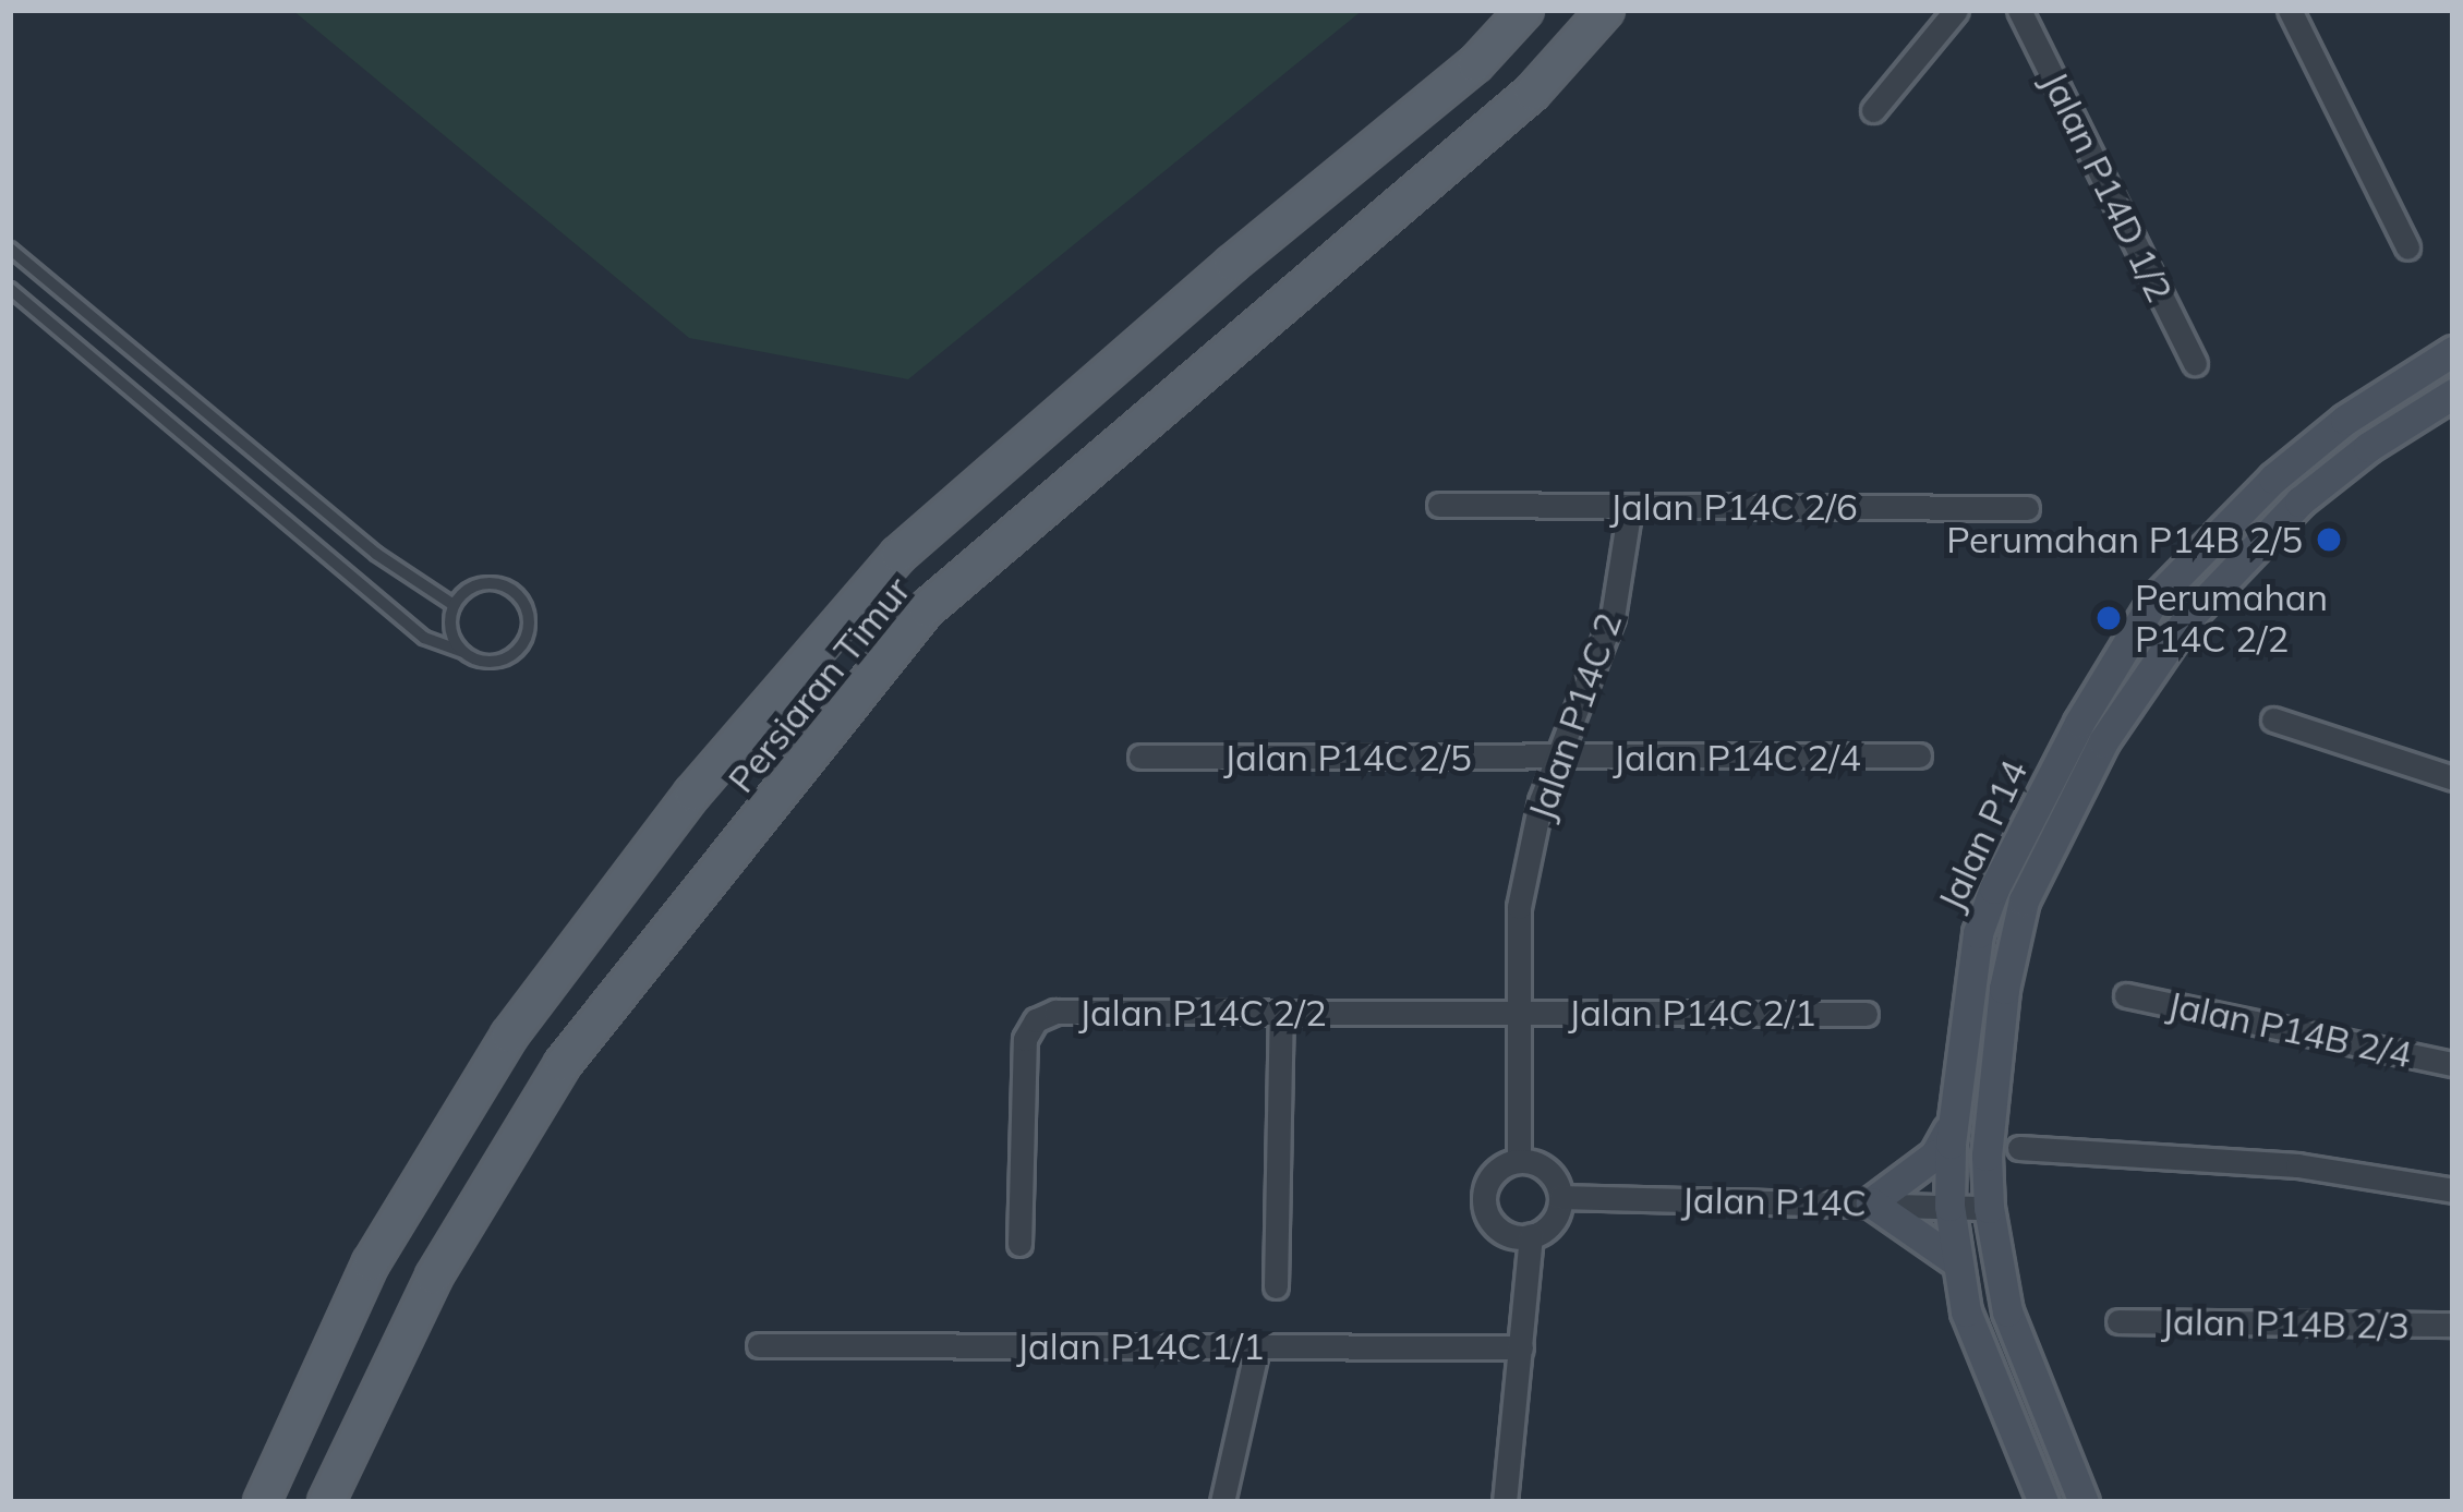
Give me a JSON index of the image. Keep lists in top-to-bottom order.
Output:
{
  "streets": {
    "main road": ["Persiaran Timur", "Jalan P14"],
    "street": [
      "Jalan P14D 1/2",
      "Jalan P14C 2/6",
      "Jalan P14C 2",
      "Jalan P14C 2/5",
      "Jalan P14C 2/4",
      "Jalan P14C 2/2",
      "Jalan P14C 2/1",
      "Jalan P14B 2/4",
      "Jalan P14C",
      "Jalan P14B 2/3",
      "Jalan P14C 1/1"
    ]
  },
  "crossings": [
    ["Jalan P14C 2/6", "Jalan P14C 2"],
    ["Jalan P14C 2", "Jalan P14C 2/5"],
    ["Jalan P14C 2", "Jalan P14C 2/4"],
    ["Jalan P14C 2", "Jalan P14C 2/2"],
    ["Jalan P14C 2", "Jalan P14C 2/1"],
    ["Jalan P14C 2", "Jalan P14C"],
    ["Jalan P14C 2/5", "Jalan P14C 2/4"],
    ["Jalan P14", "Jalan P14C"],
    ["Jalan P14C 2/2", "Jalan P14C 2/1"]
  ],
  "places": ["Perumahan P14B 2/5", "Perumahan P14C 2/2"]
}
